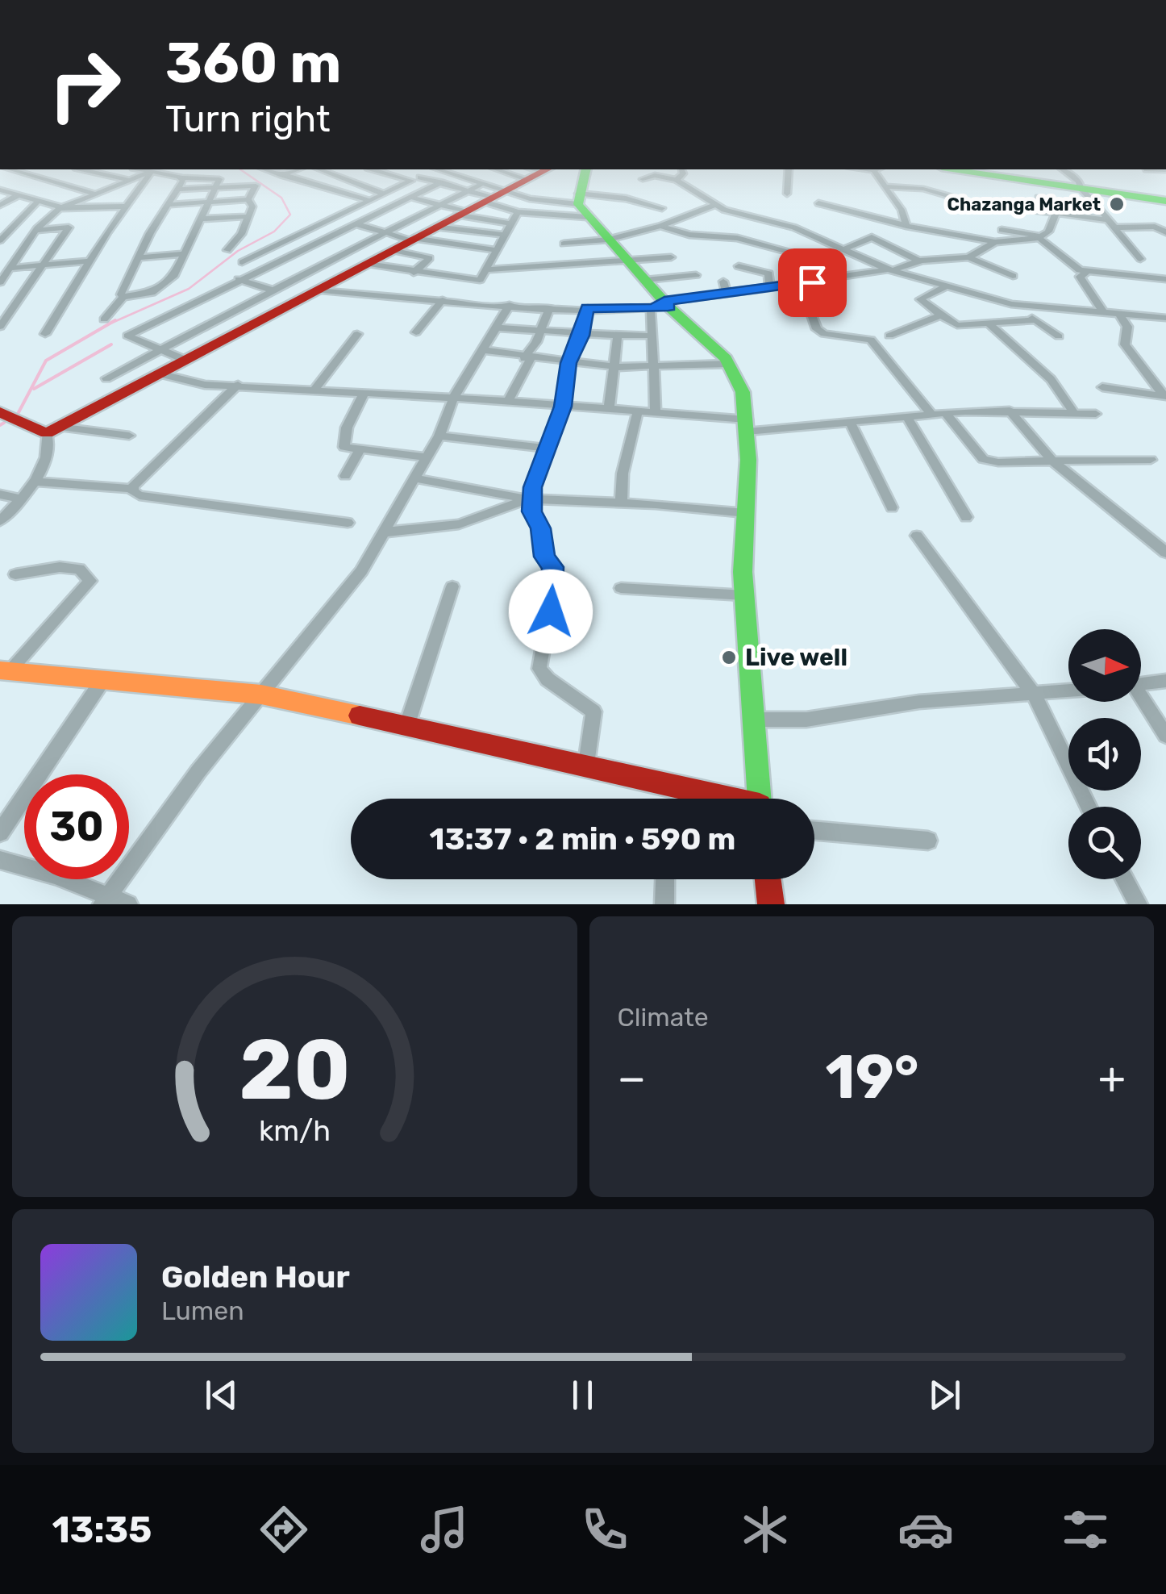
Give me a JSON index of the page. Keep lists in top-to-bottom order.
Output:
{
  "places": ["Chazanga Market", "Live well"],
  "north": "right",
  "page": {
    "turn": ["360 m", "Turn right"],
    "limit": "30",
    "trip": "13:37 · 2 min · 590 m",
    "tile": "Climate",
    "heat": ["−", "19°", "+"],
    "song": ["Golden Hour", "Lumen"],
    "tabs": "13:35",
    "gauge": ["20", "km/h"]
  }
}
